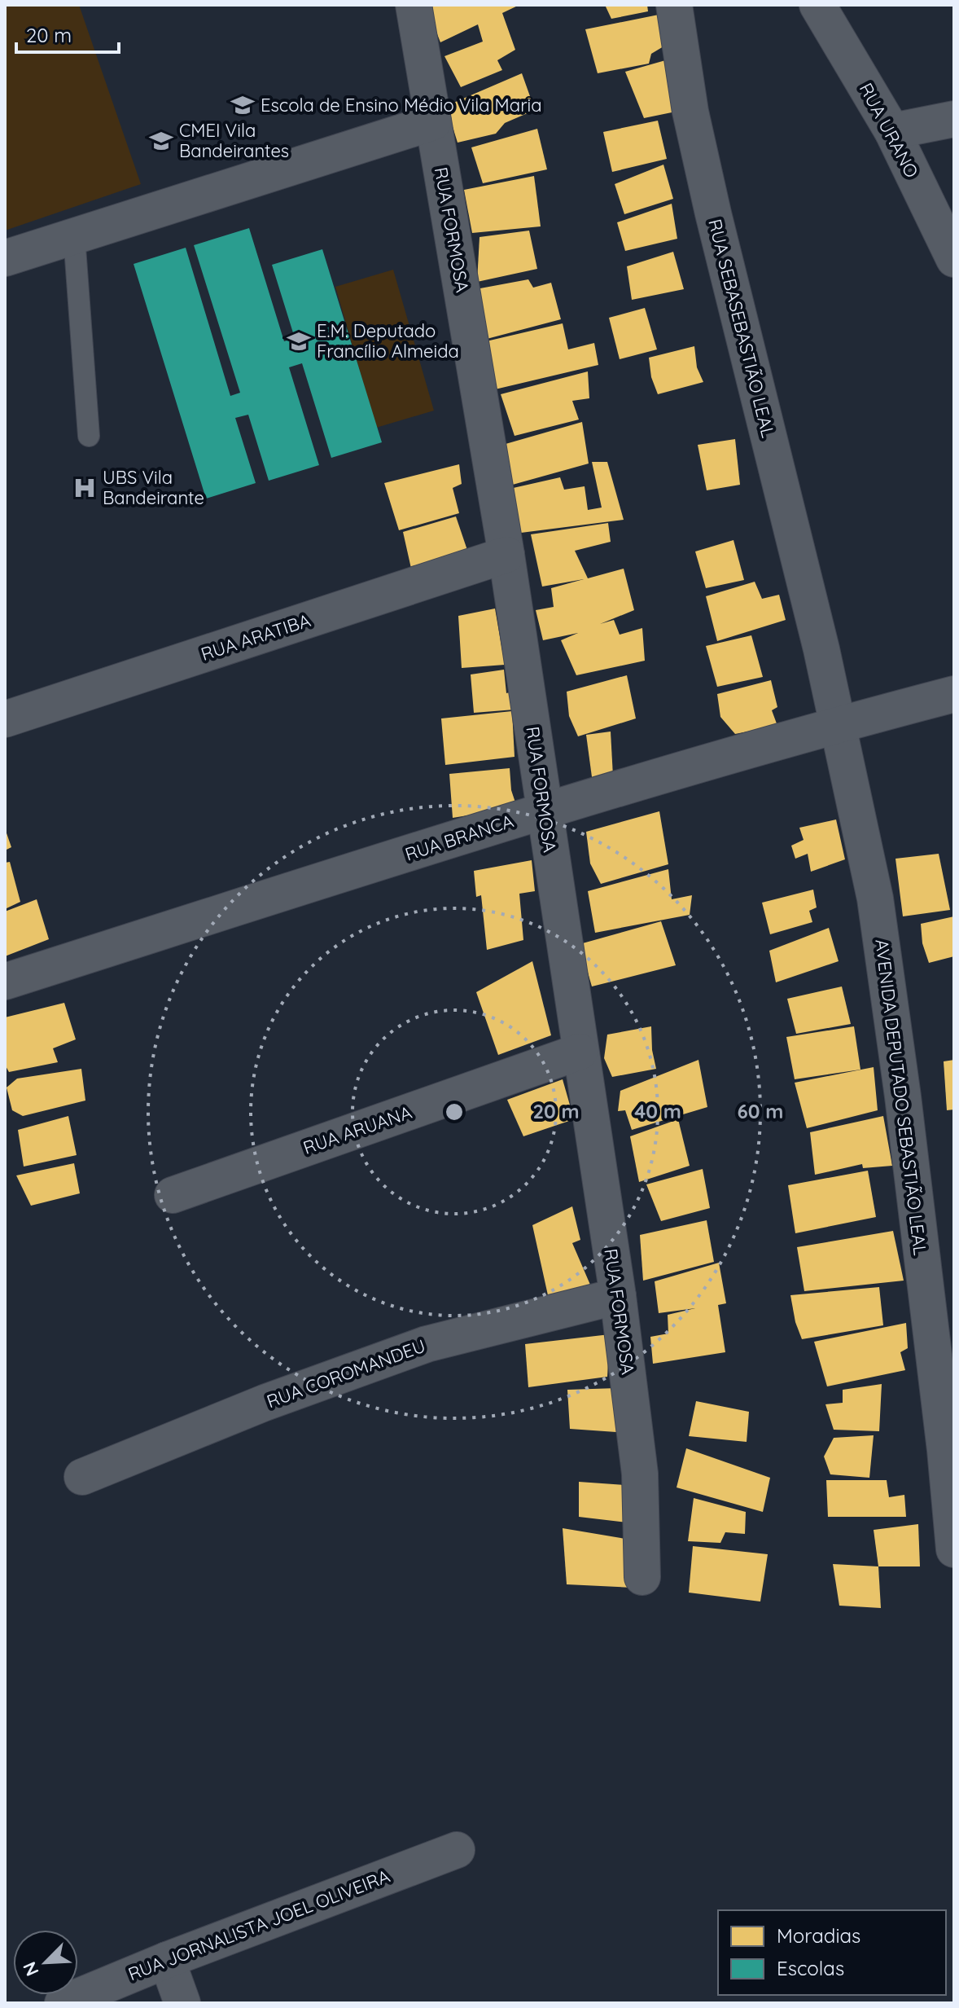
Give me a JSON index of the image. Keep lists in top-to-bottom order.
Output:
{
  "streets": {
    "street": [
      "RUA URANO",
      "RUA FORMOSA",
      "RUA SEBASEBASTIÃO LEAL",
      "RUA ARATIBA",
      "RUA BRANCA",
      "AVENIDA DEPUTADO SEBASTIÃO LEAL",
      "RUA ARUANA",
      "RUA COROMANDEU",
      "RUA JORNALISTA JOEL OLIVEIRA"
    ]
  },
  "crossings": [
    ["RUA FORMOSA", "RUA ARATIBA"],
    ["RUA FORMOSA", "RUA BRANCA"],
    ["RUA FORMOSA", "RUA ARUANA"],
    ["RUA FORMOSA", "RUA COROMANDEU"],
    ["RUA SEBASEBASTIÃO LEAL", "AVENIDA DEPUTADO SEBASTIÃO LEAL"],
    ["RUA BRANCA", "AVENIDA DEPUTADO SEBASTIÃO LEAL"]
  ],
  "places": {
    "school or university": ["Escola de Ensino Médio Vila Maria", "CMEI Vila Bandeirantes", "E.M. Deputado Francílio Almeida"],
    "hospital": ["UBS Vila Bandeirante"]
  },
  "legend": ["Moradias", "Escolas"],
  "scale_bar": "20 m",
  "north": "bottom left",
  "rings": ["20 m", "40 m", "60 m"]
}
